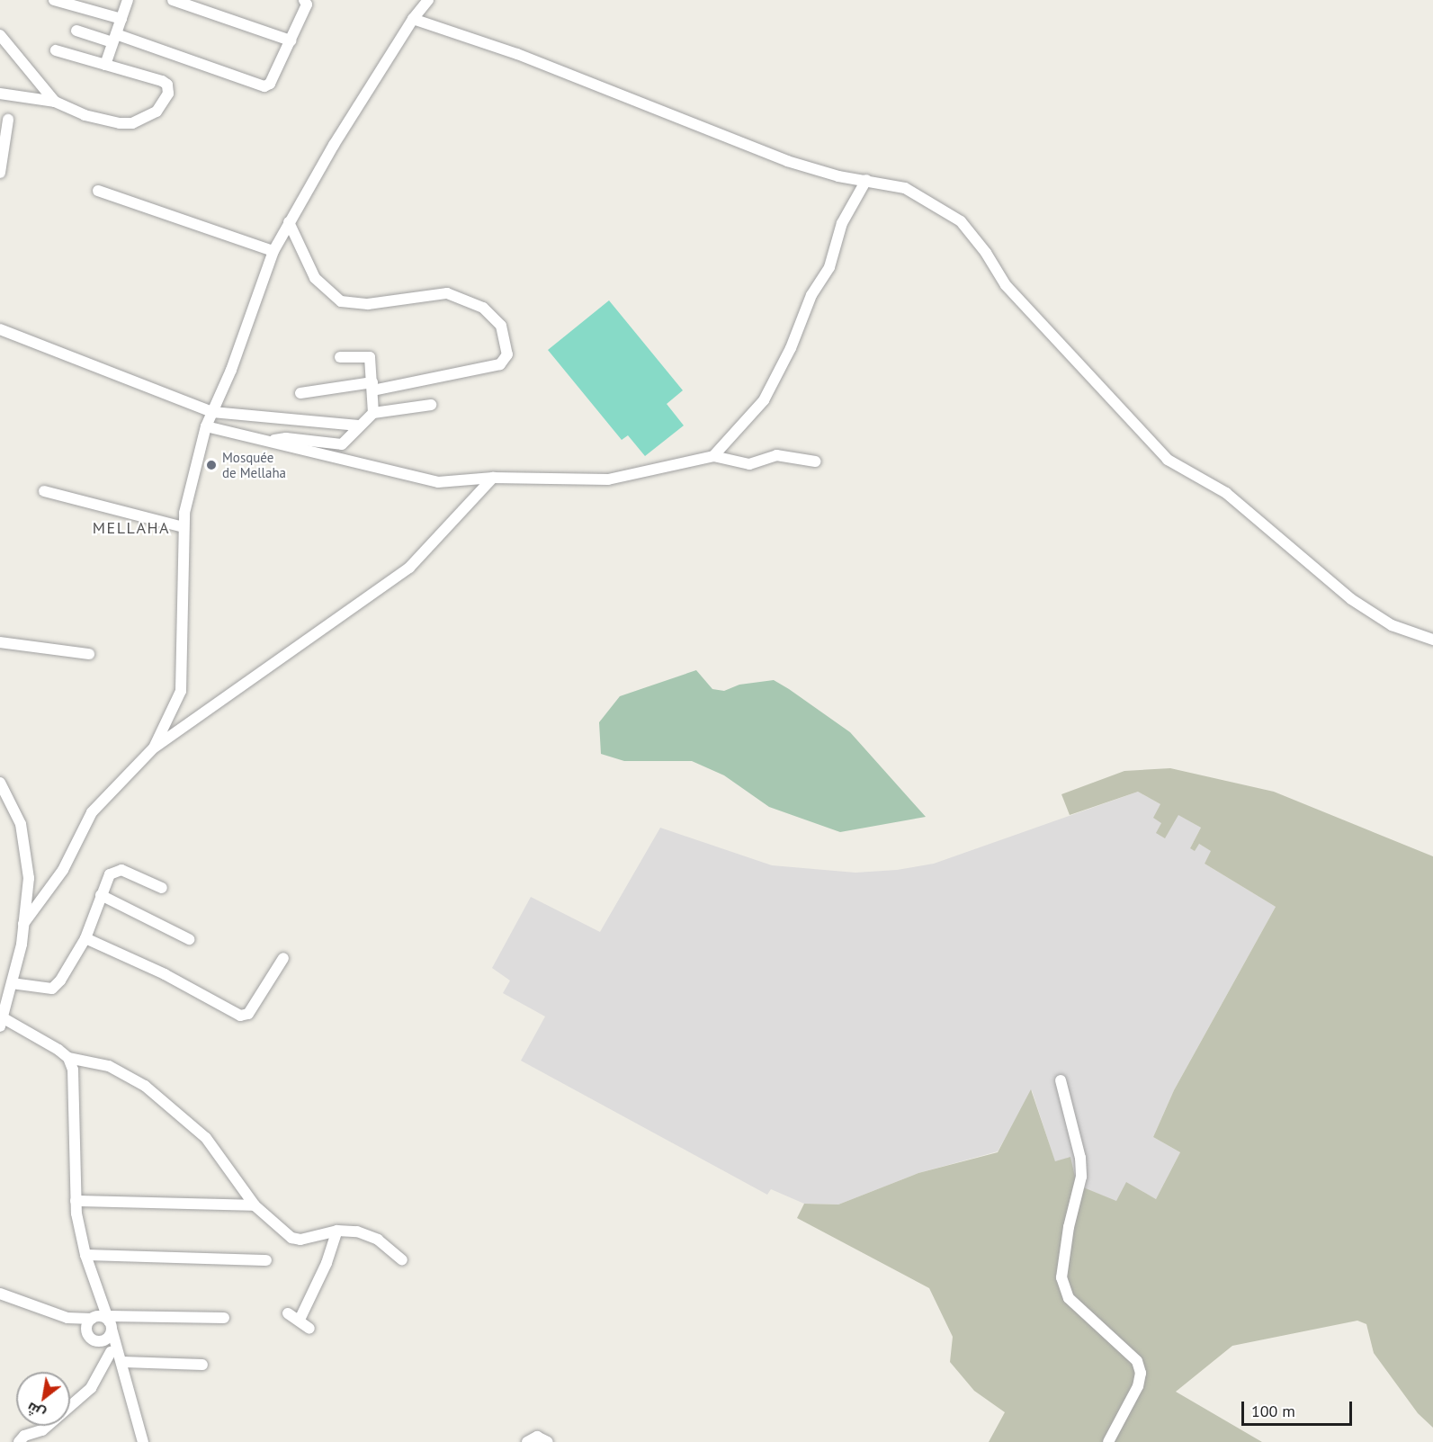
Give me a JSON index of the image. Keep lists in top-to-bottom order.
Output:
{
  "districts": ["MELLAHA"],
  "places": ["Mosquée de Mellaha"],
  "scale_bar": "100 m",
  "north": "bottom left"
}
